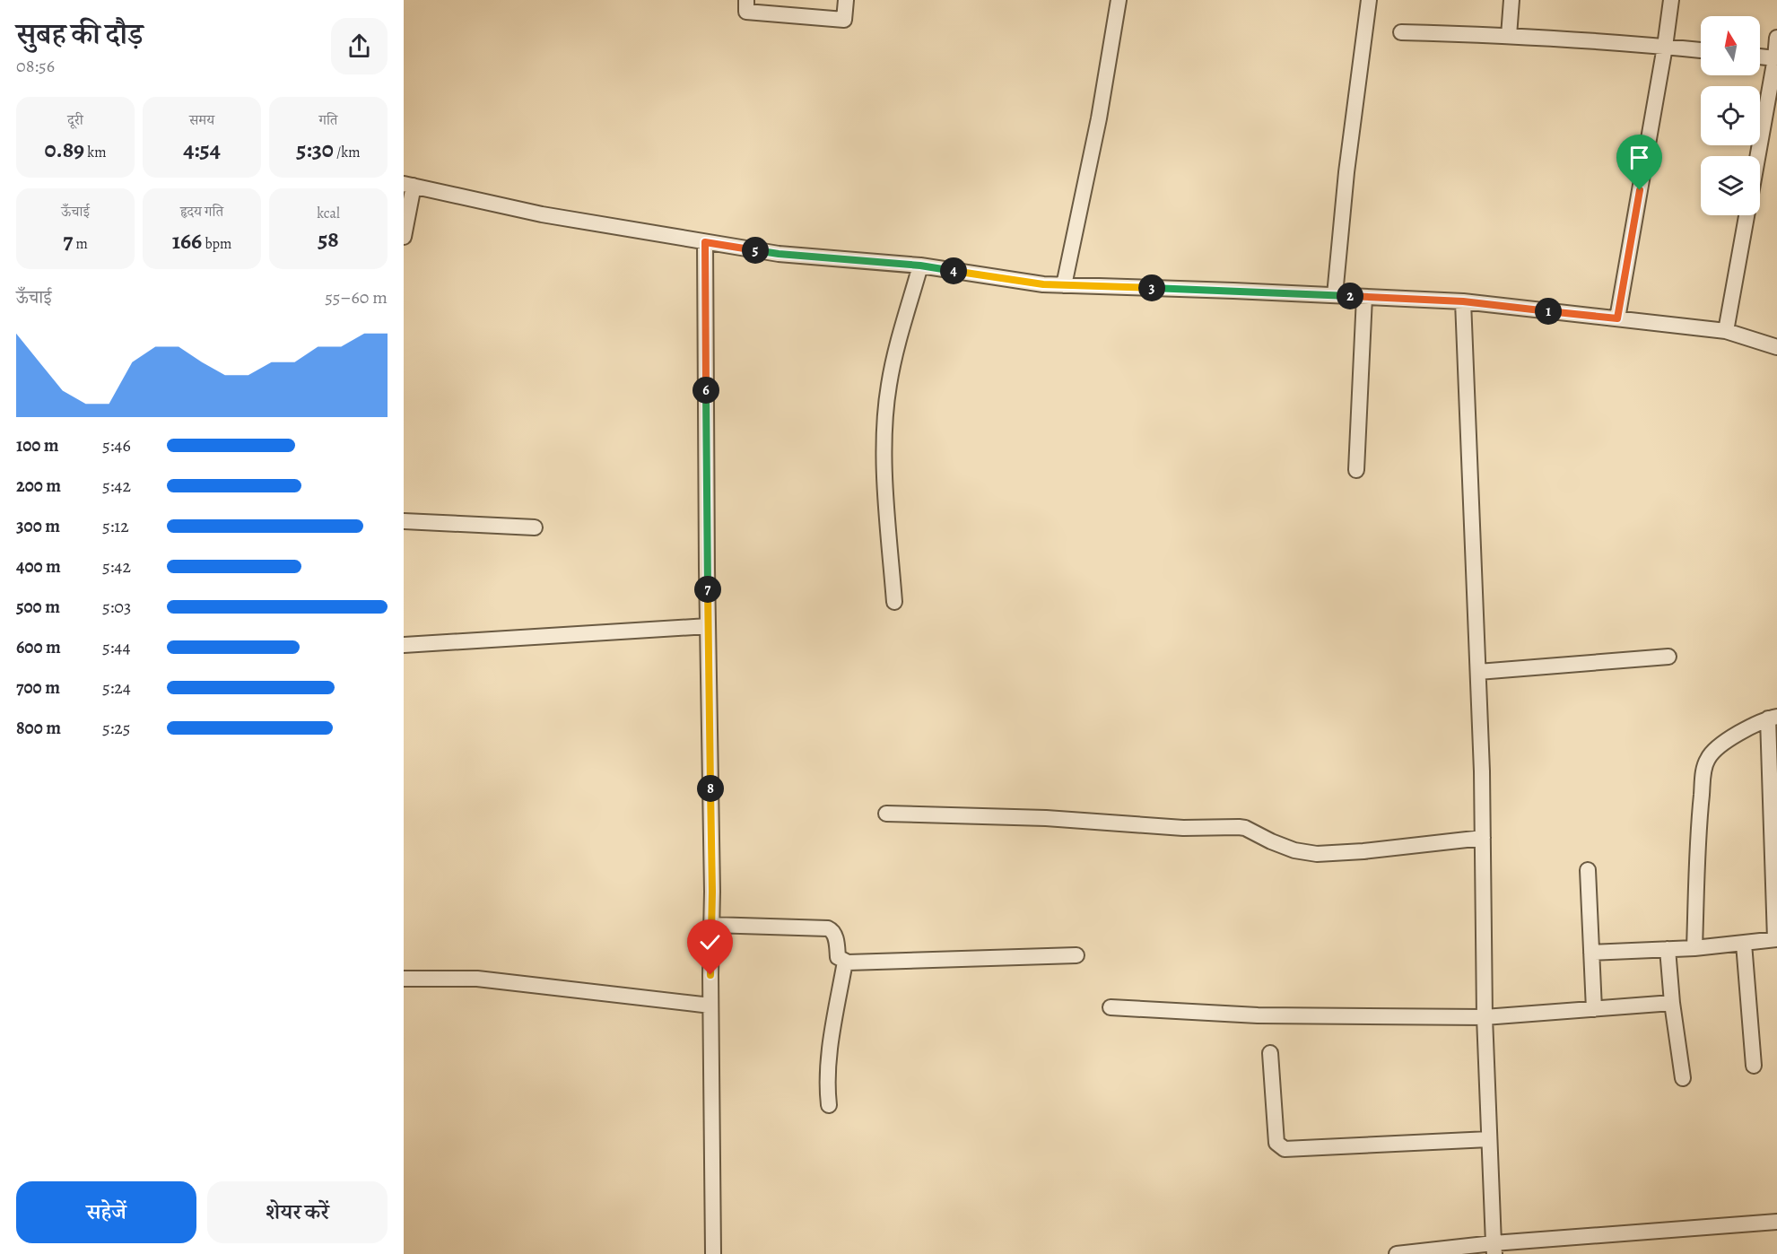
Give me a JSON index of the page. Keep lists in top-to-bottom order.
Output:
{
  "north": "top",
  "page": {
    "heading": ["सुबह की दौड़", "08:56"],
    "stats": [
      ["दूरी", "0.89 km"],
      ["समय", "4:54"],
      ["गति", "5:30 /km"],
      ["ऊँचाई", "7 m"],
      ["हृदय गति", "166 bpm"],
      ["kcal", "58"]
    ],
    "pins": [
      "5",
      "4",
      "3",
      "2",
      "1",
      "6",
      "7",
      "8"
    ],
    "chart": ["ऊँचाई", "55–60 m"],
    "list": [
      {
        "name": "100 m",
        "note": "5:46"
      },
      {
        "name": "200 m",
        "note": "5:42"
      },
      {
        "name": "300 m",
        "note": "5:12"
      },
      {
        "name": "400 m",
        "note": "5:42"
      },
      {
        "name": "500 m",
        "note": "5:03"
      },
      {
        "name": "600 m",
        "note": "5:44"
      },
      {
        "name": "700 m",
        "note": "5:24"
      },
      {
        "name": "800 m",
        "note": "5:25"
      }
    ],
    "buttons": ["सहेजें", "शेयर करें"]
  }
}
